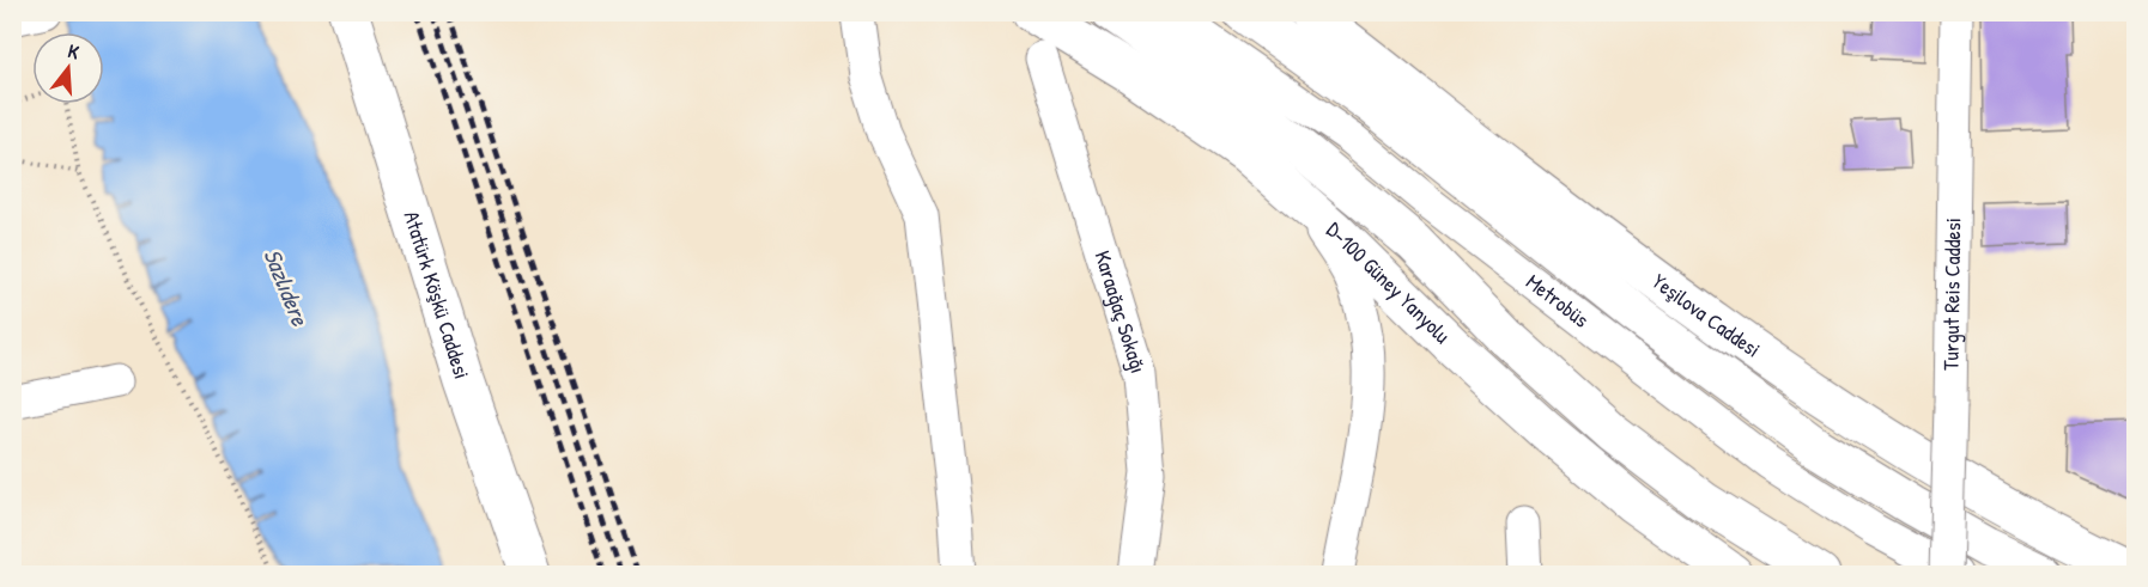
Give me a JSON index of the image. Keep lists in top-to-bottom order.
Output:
{
  "streets": {
    "main road": ["D-100 Güney Yanyolu", "Atatürk Köşkü Caddesi", "Yeşilova Caddesi"],
    "street": ["Turgut Reis Caddesi", "Metrobüs", "Karaağaç Sokağı"]
  },
  "water": ["Sazlıdere"],
  "north": "top"
}
